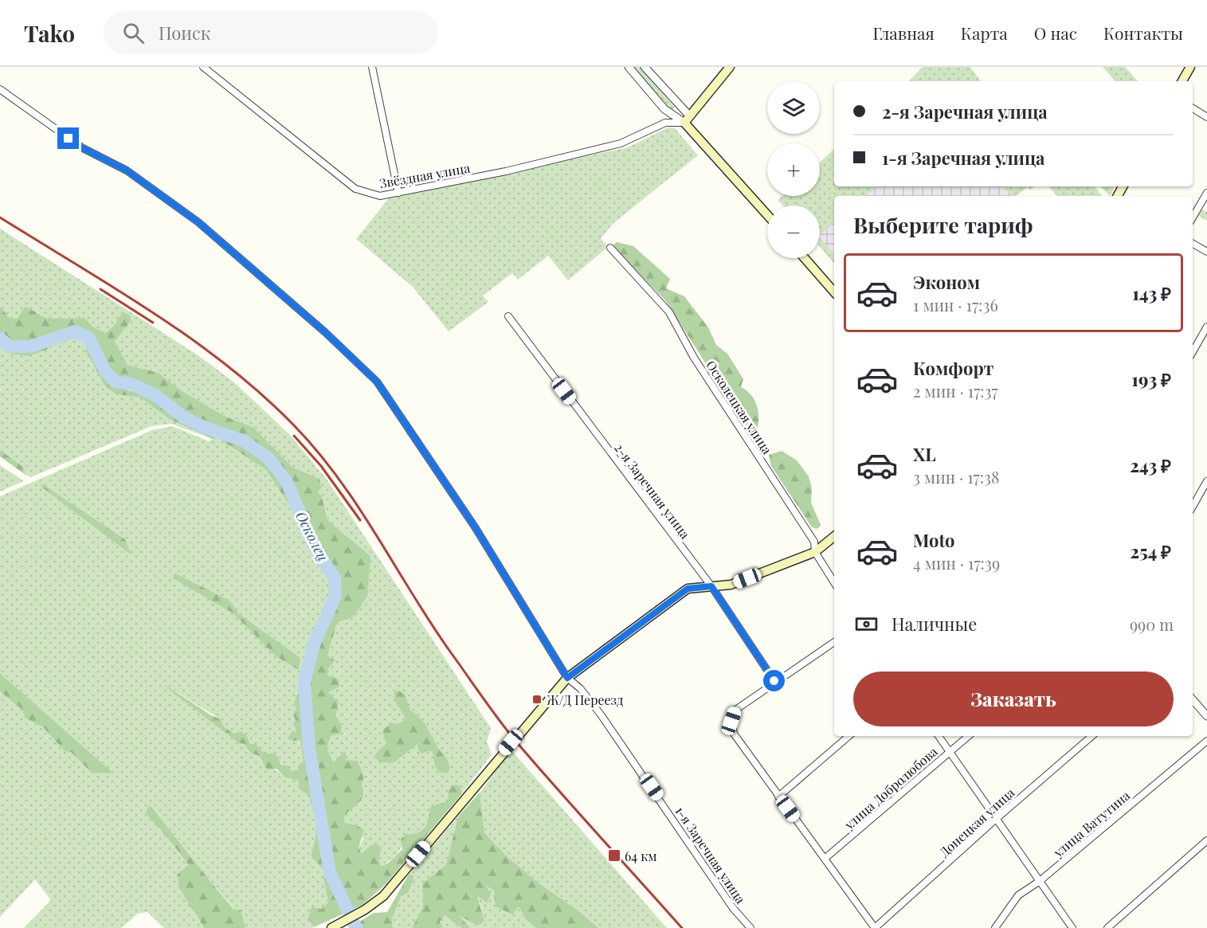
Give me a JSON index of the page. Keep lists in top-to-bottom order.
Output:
{
  "streets": {
    "street": [
      "Звёздная улица",
      "Осколецкая улица",
      "2-я Заречная улица",
      "улица Добролюбова",
      "Донецкая улица",
      "улица Ватутина",
      "1-я Заречная улица"
    ]
  },
  "water": ["Осколец"],
  "places": {
    "transit": ["Ж/Д Переезд", "64 км"]
  },
  "page": {
    "header": "Tako",
    "search": "Поиск",
    "nav": [
      "Главная",
      "Карта",
      "О нас",
      "Контакты"
    ],
    "map_buttons": ["+", "−"],
    "banner": ["2-я Заречная улица", "1-я Заречная улица"],
    "heading": "Выберите тариф",
    "list": [
      {
        "name": "Эконом",
        "note": "1 мин · 17:36",
        "value": "143 ₽"
      },
      {
        "name": "Комфорт",
        "note": "2 мин · 17:37",
        "value": "193 ₽"
      },
      {
        "name": "XL",
        "note": "3 мин · 17:38",
        "value": "243 ₽"
      },
      {
        "name": "Moto",
        "note": "4 мин · 17:39",
        "value": "254 ₽"
      }
    ],
    "pay": ["Наличные", "990 m"],
    "buttons": "Заказать"
  }
}
